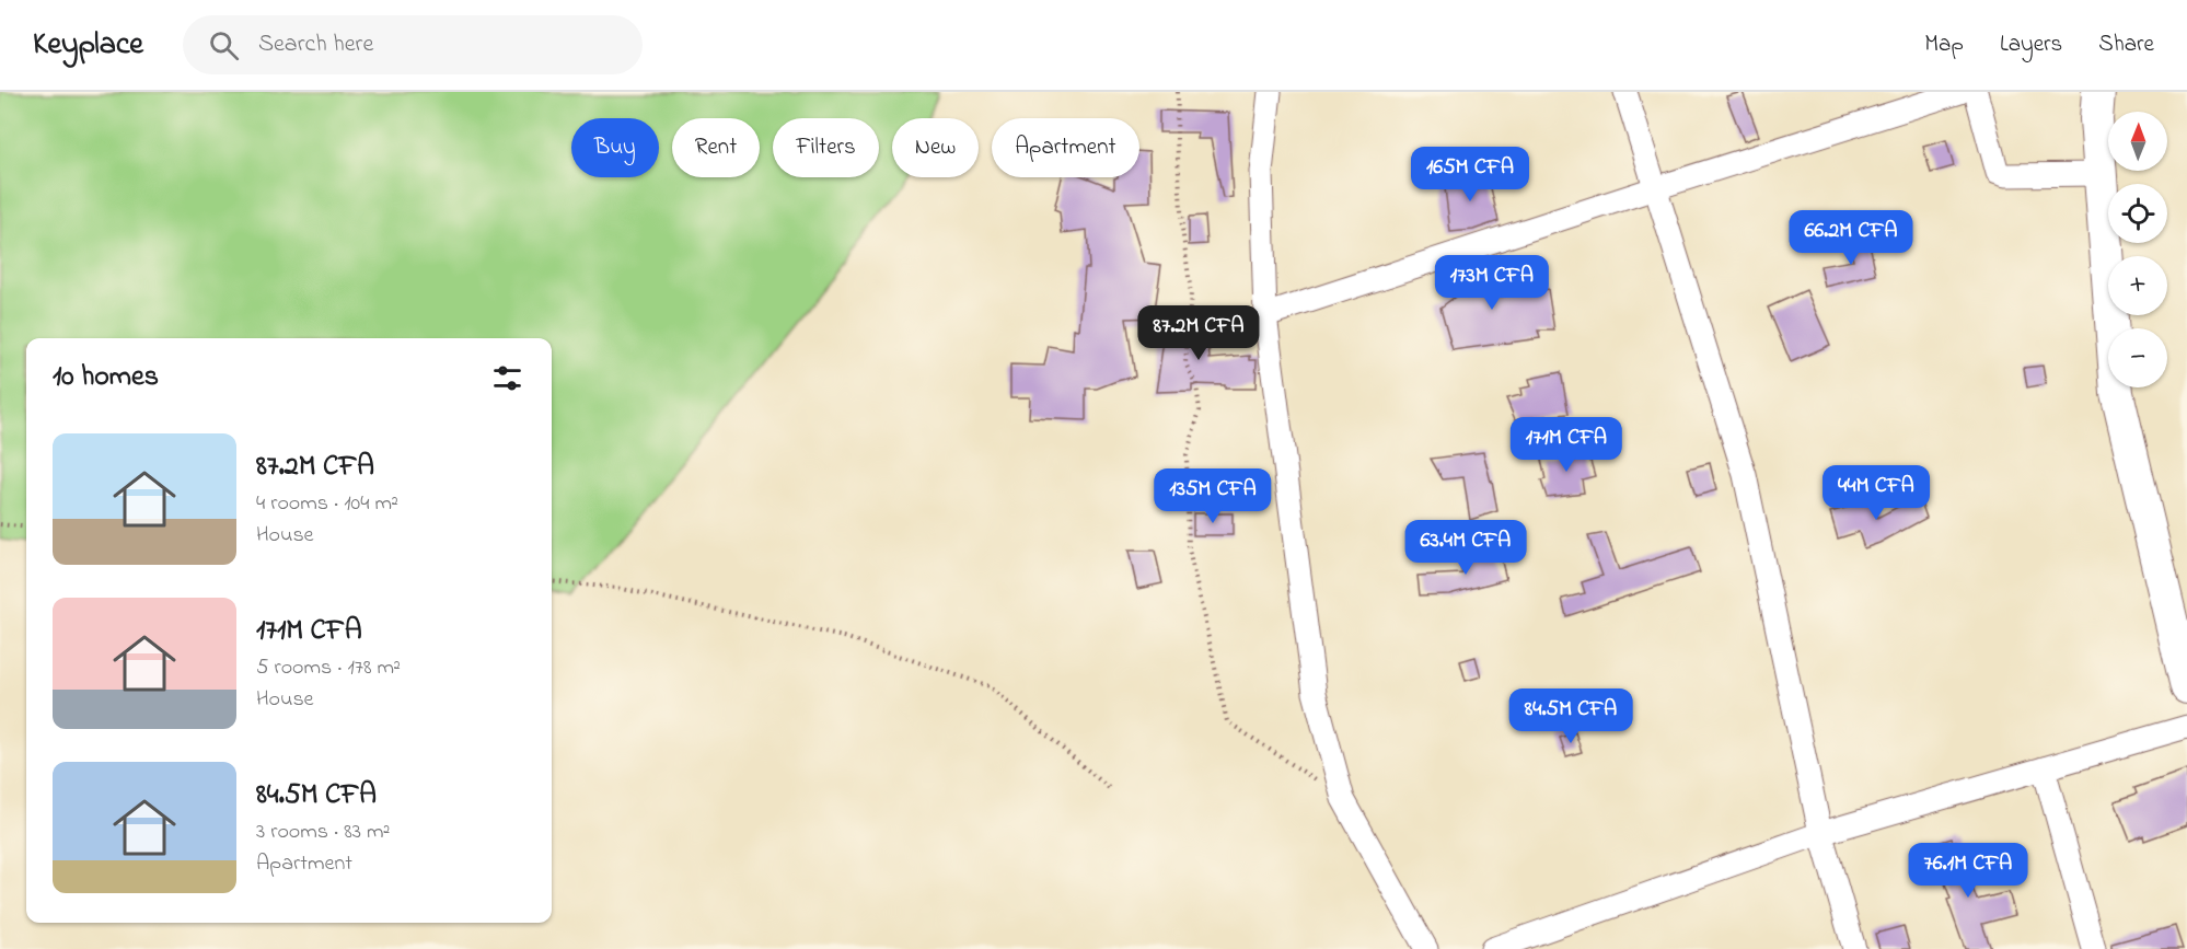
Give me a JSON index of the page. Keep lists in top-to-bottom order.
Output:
{
  "north": "top",
  "page": {
    "header": "Keyplace",
    "search": "Search here",
    "nav": ["Map", "Layers", "Share"],
    "map_buttons": ["+", "−"],
    "chip": [
      "Buy",
      "Rent",
      "Filters",
      "New",
      "Apartment"
    ],
    "price": [
      "165M CFA",
      "66.2M CFA",
      "173M CFA",
      "87.2M CFA",
      "171M CFA",
      "44M CFA",
      "135M CFA",
      "63.4M CFA",
      "84.5M CFA",
      "76.1M CFA"
    ],
    "heading": "10 homes",
    "list": [
      {
        "name": "87.2M CFA",
        "note": "4 rooms · 104 m² · House"
      },
      {
        "name": "171M CFA",
        "note": "5 rooms · 178 m² · House"
      },
      {
        "name": "84.5M CFA",
        "note": "3 rooms · 83 m² · Apartment"
      }
    ]
  }
}
